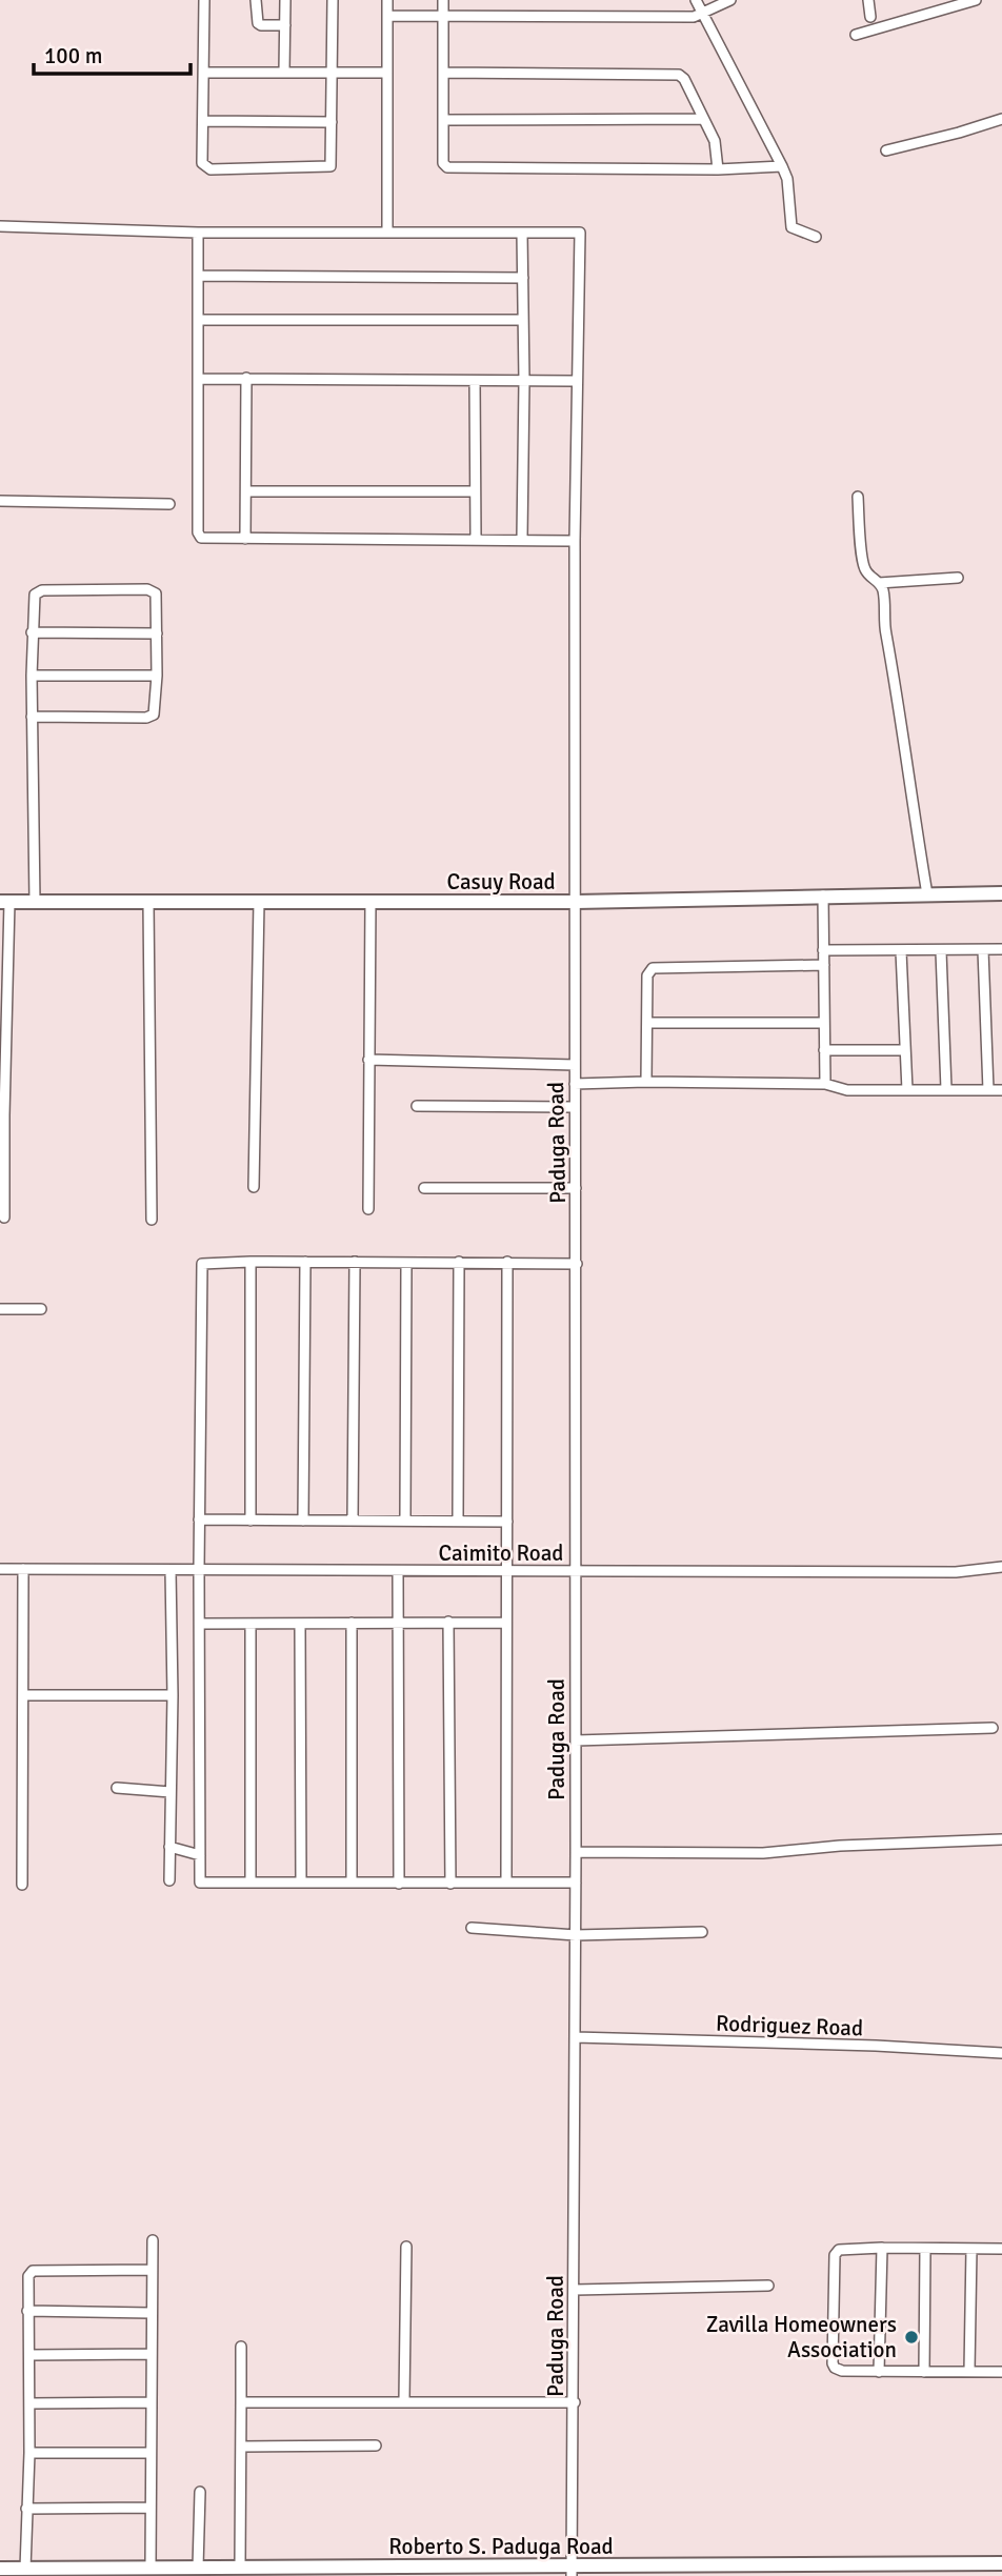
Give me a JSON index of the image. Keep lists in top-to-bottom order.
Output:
{
  "streets": {
    "street": [
      "Casuy Road",
      "Paduga Road",
      "Caimito Road",
      "Rodriguez Road",
      "Roberto S. Paduga Road"
    ]
  },
  "crossings": [
    ["Casuy Road", "Paduga Road"],
    ["Paduga Road", "Caimito Road"],
    ["Paduga Road", "Rodriguez Road"],
    ["Paduga Road", "Roberto S. Paduga Road"]
  ],
  "places": ["Zavilla Homeowners Association"],
  "scale_bar": "100 m"
}
